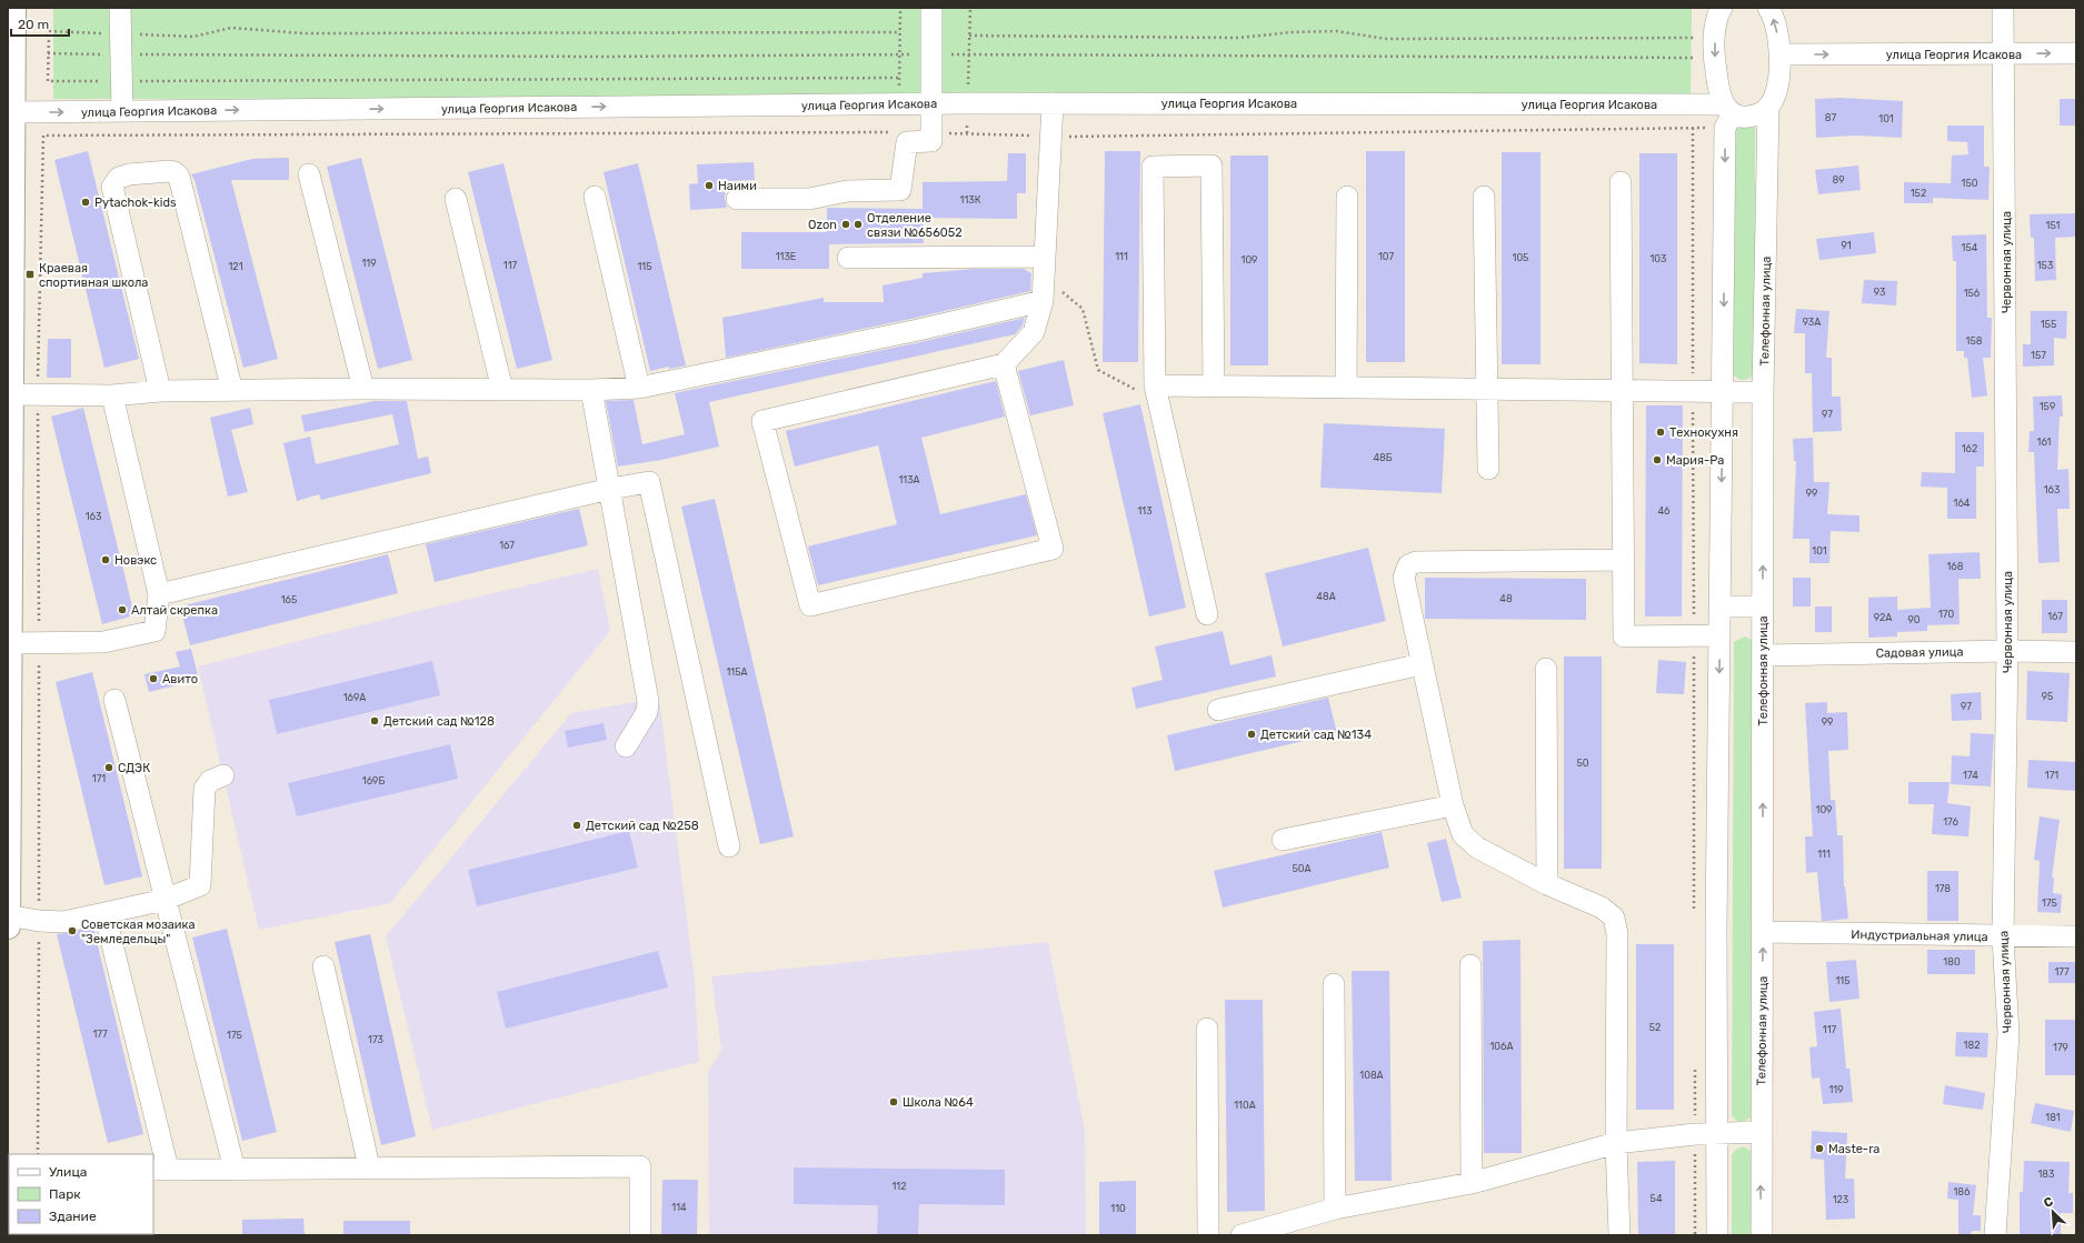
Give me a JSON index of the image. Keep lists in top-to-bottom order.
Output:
{
  "streets": {
    "street": [
      "улица Георгия Исакова",
      "Червонная улица",
      "Телефонная улица",
      "Садовая улица",
      "Индустриальная улица"
    ]
  },
  "crossings": [
    ["улица Георгия Исакова", "Червонная улица"],
    ["улица Георгия Исакова", "Телефонная улица"],
    ["Червонная улица", "Садовая улица"],
    ["Червонная улица", "Индустриальная улица"],
    ["Телефонная улица", "Садовая улица"],
    ["Телефонная улица", "Индустриальная улица"]
  ],
  "one_way": ["улица Георгия Исакова"],
  "places": {
    "other": [
      "Наими",
      "Pytachok-kids",
      "Ozon",
      "Отделение связи №656052",
      "Технокухня",
      "Мария-Ра",
      "Новэкс",
      "Алтай скрепка",
      "Авито",
      "Детский сад №128",
      "Детский сад №134",
      "СДЭК",
      "Детский сад №258",
      "Советская мозаика \"Земледельцы\"",
      "Школа №64",
      "Maste-ra"
    ],
    "transit": ["Краевая спортивная школа"]
  },
  "house_numbers": [
    "87",
    "101",
    "89",
    "150",
    "152",
    "113К",
    "151",
    "91",
    "154",
    "113Е",
    "111",
    "107",
    "105",
    "103",
    "109",
    "119",
    "117",
    "153",
    "121",
    "115",
    "93",
    "156",
    "93А",
    "155",
    "158",
    "157",
    "159",
    "97",
    "161",
    "162",
    "48Б",
    "113А",
    "163",
    "99",
    "164",
    "113",
    "46",
    "163",
    "167",
    "101",
    "168",
    "48А",
    "48",
    "165",
    "170",
    "167",
    "92А",
    "90",
    "115А",
    "95",
    "169А",
    "97",
    "99",
    "50",
    "174",
    "171",
    "171",
    "169Б",
    "109",
    "176",
    "111",
    "50А",
    "178",
    "175",
    "180",
    "177",
    "115",
    "52",
    "117",
    "177",
    "175",
    "173",
    "182",
    "106А",
    "179",
    "108А",
    "119",
    "110А",
    "181",
    "183",
    "112",
    "186",
    "54",
    "123",
    "114",
    "110"
  ],
  "legend": ["Улица", "Парк", "Здание"],
  "scale_bar": "20 m",
  "north": "top left"
}
